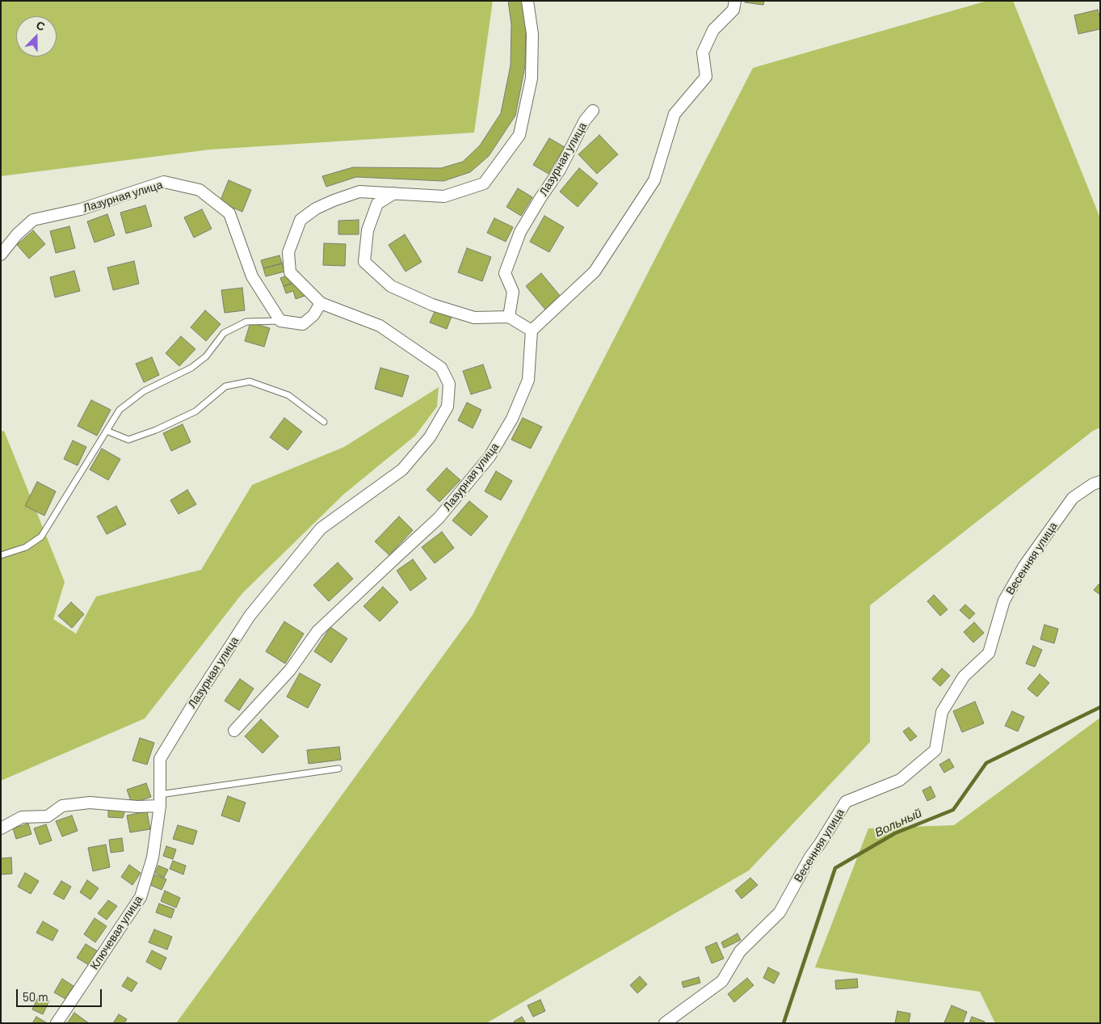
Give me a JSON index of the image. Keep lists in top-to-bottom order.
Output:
{
  "streets": {
    "street": ["Лазурная улица", "Весенняя улица", "Ключевая улица"]
  },
  "crossings": [
    ["Лазурная улица", "Ключевая улица"]
  ],
  "water": ["Вольный"],
  "scale_bar": "50 m",
  "north": "top"
}
